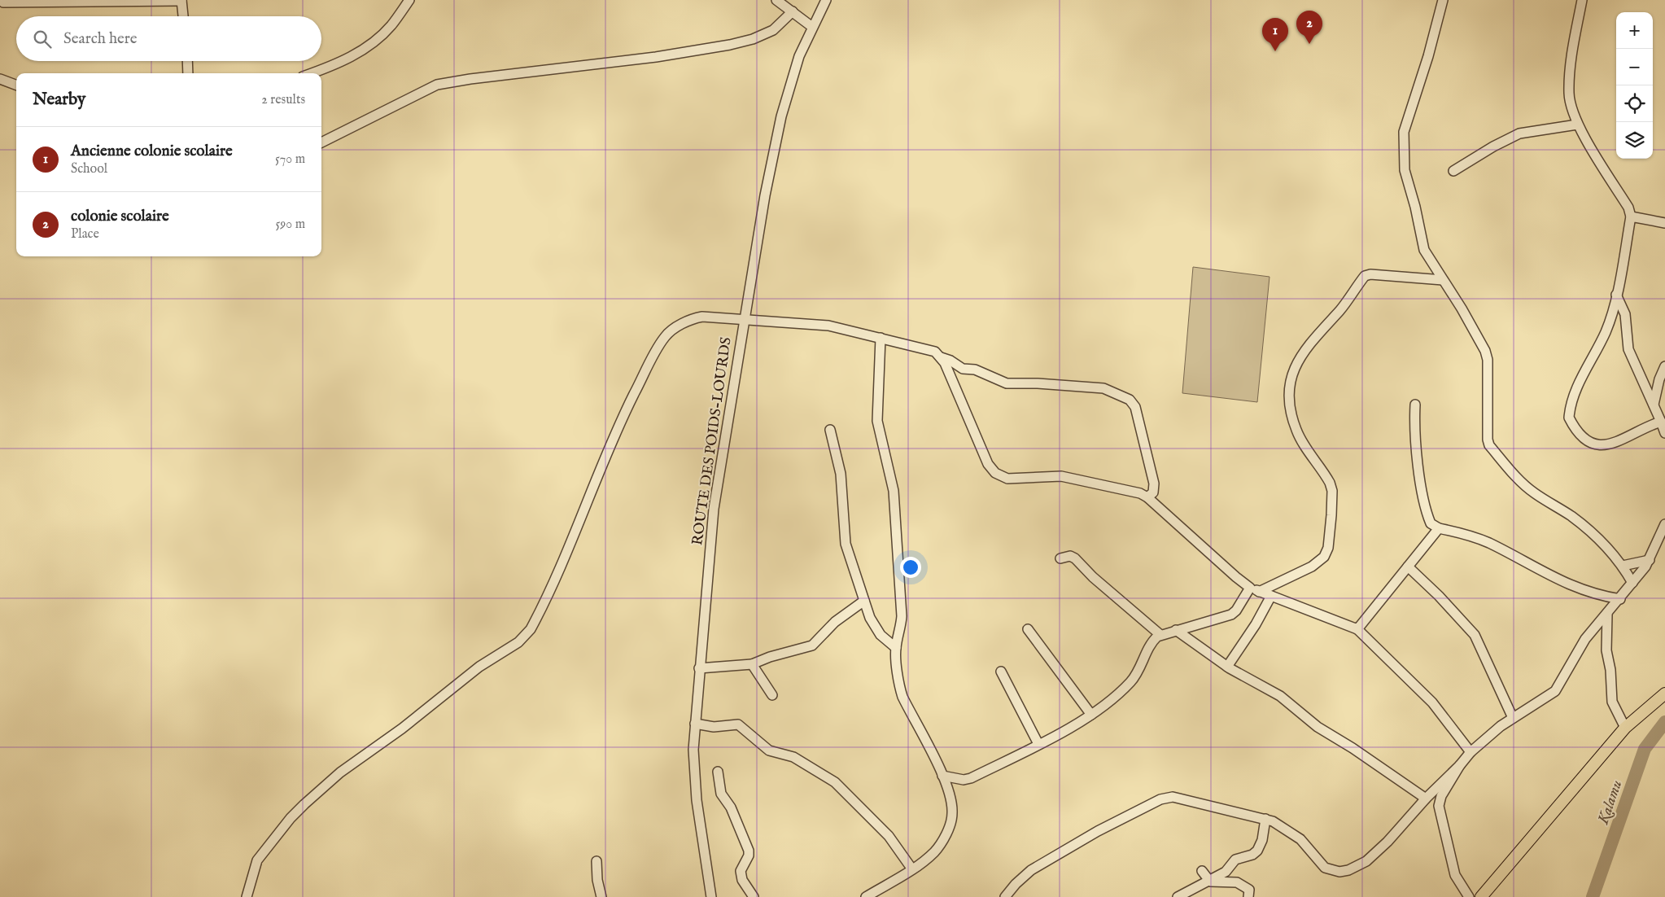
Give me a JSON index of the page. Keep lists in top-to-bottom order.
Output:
{
  "streets": {
    "street": ["ROUTE DES POIDS-LOURDS"]
  },
  "water": ["Kalamu"],
  "page": {
    "pins": ["2", "1"],
    "map_buttons": ["+", "−"],
    "search": "Search here",
    "heading": ["Nearby", "2 results"],
    "list": [
      {
        "mark": "1",
        "name": "Ancienne colonie scolaire",
        "note": "School",
        "value": "570 m"
      },
      {
        "mark": "2",
        "name": "colonie scolaire",
        "note": "Place",
        "value": "590 m"
      }
    ]
  }
}
